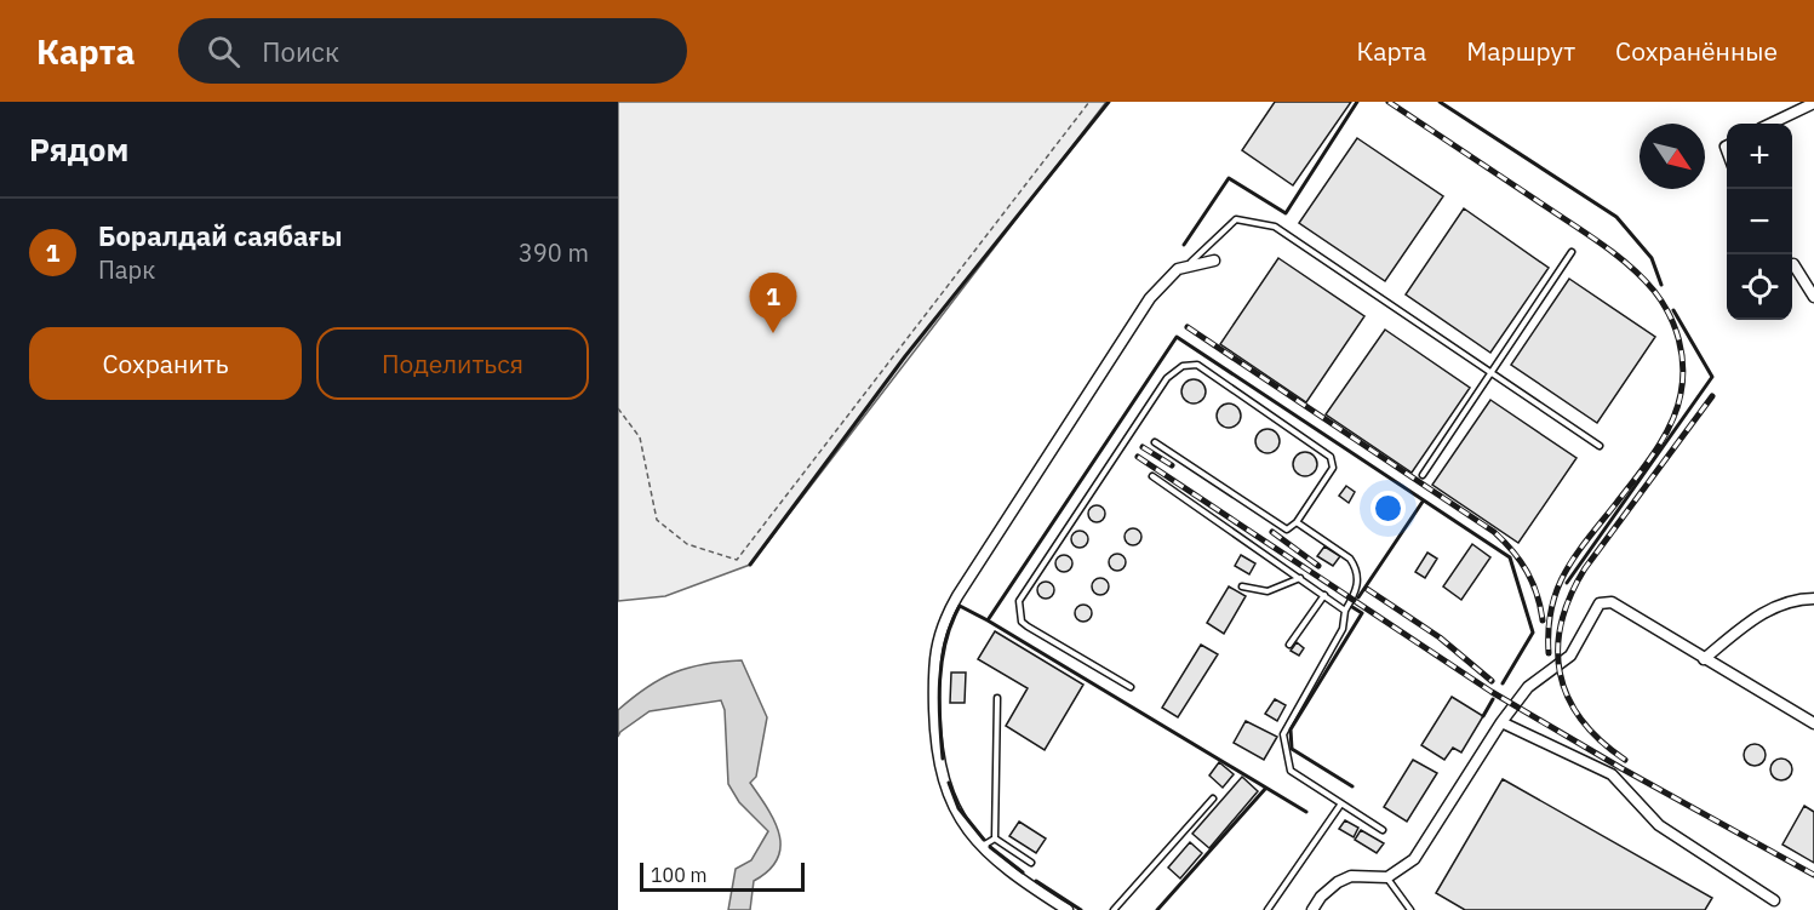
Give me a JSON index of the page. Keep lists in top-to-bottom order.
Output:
{
  "scale_bar": "100 m",
  "north": "bottom right",
  "page": {
    "header": "Карта",
    "search": "Поиск",
    "nav": ["Карта", "Маршрут", "Сохранённые"],
    "heading": "Рядом",
    "map_buttons": ["+", "−"],
    "list": [
      {
        "mark": "1",
        "name": "Боралдай саябағы",
        "note": "Парк",
        "value": "390 m"
      }
    ],
    "pins": "1",
    "buttons": ["Сохранить", "Поделиться"],
    "scale": "100 m"
  }
}
